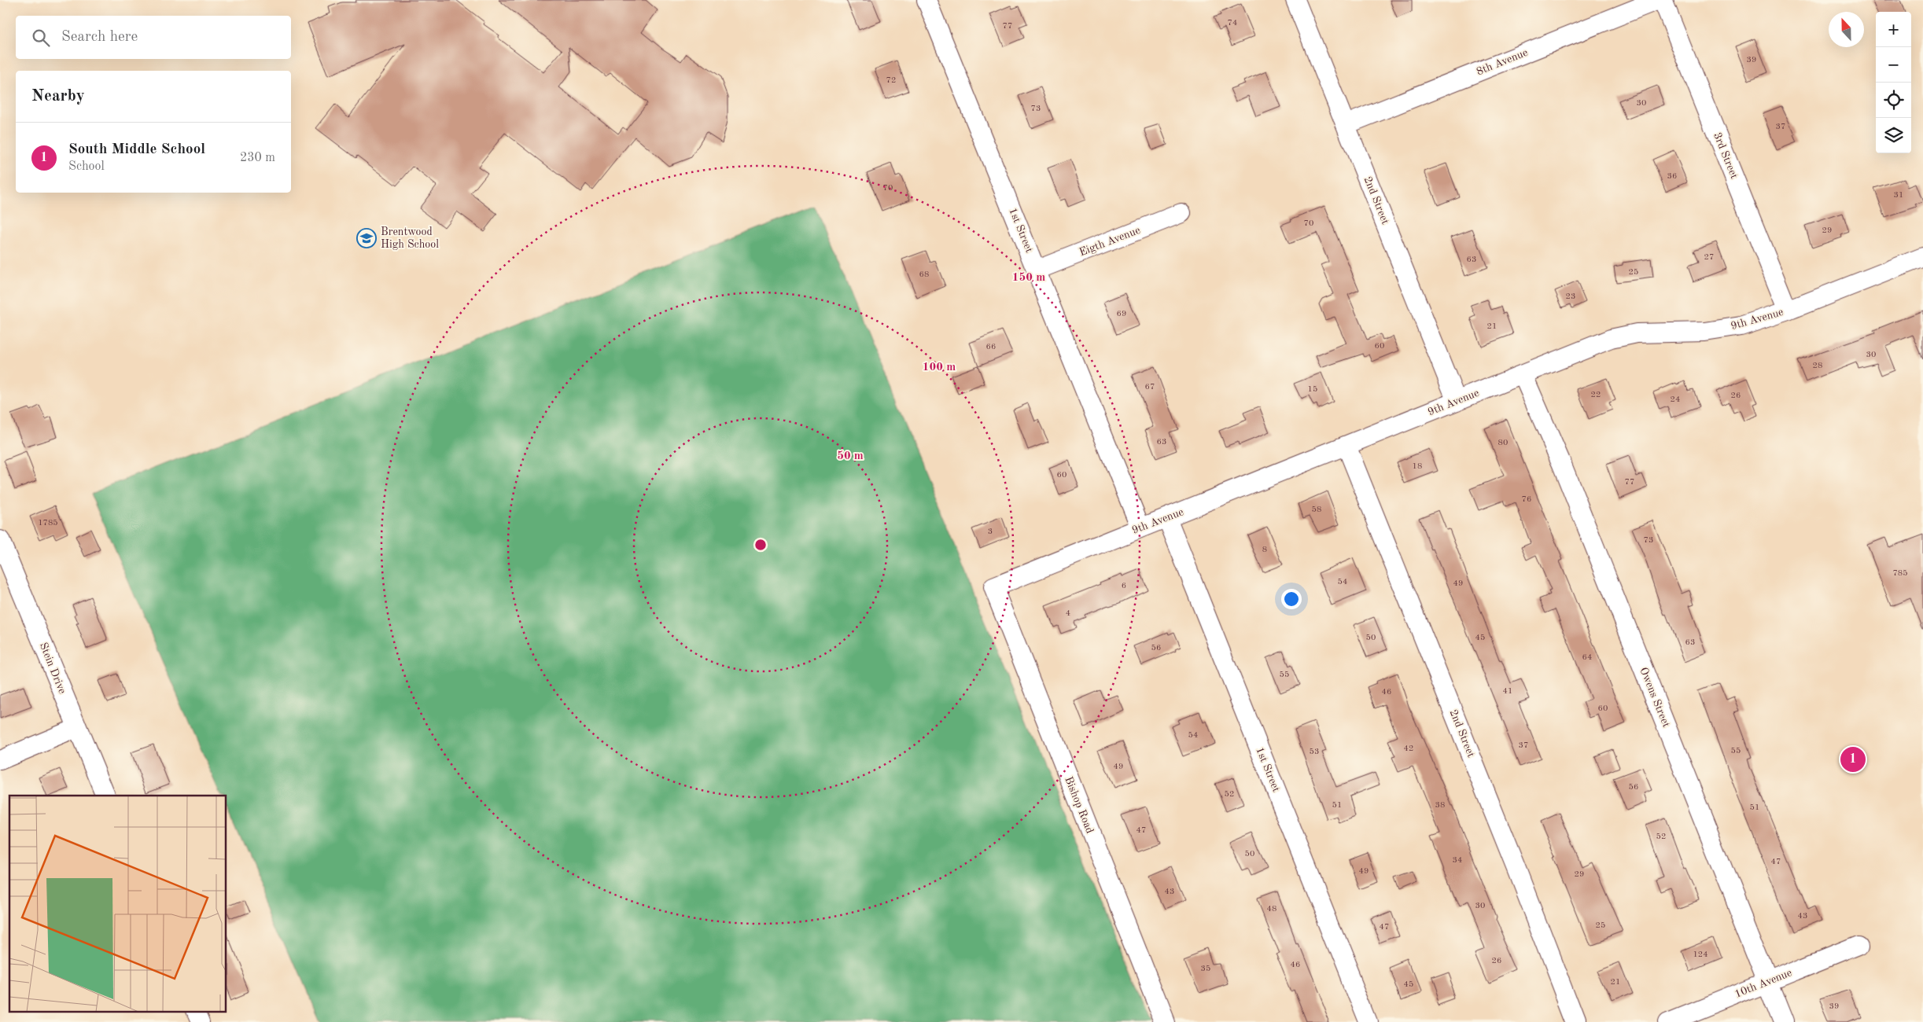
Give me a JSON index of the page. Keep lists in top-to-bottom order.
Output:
{
  "streets": {
    "street": [
      "8th Avenue",
      "3rd Street",
      "2nd Street",
      "1st Street",
      "Eigth Avenue",
      "9th Avenue",
      "Stein Drive",
      "Owens Street",
      "Bishop Road",
      "10th Avenue"
    ]
  },
  "crossings": [
    ["8th Avenue", "2nd Street"],
    ["3rd Street", "9th Avenue"],
    ["2nd Street", "9th Avenue"],
    ["1st Street", "Eigth Avenue"],
    ["1st Street", "9th Avenue"],
    ["9th Avenue", "Owens Street"],
    ["9th Avenue", "Bishop Road"],
    ["Owens Street", "10th Avenue"]
  ],
  "places": {
    "school or university": ["Brentwood High School"]
  },
  "house_numbers": [
    "74",
    "77",
    "39",
    "72",
    "30",
    "73",
    "37",
    "36",
    "70",
    "31",
    "70",
    "29",
    "27",
    "63",
    "25",
    "68",
    "23",
    "69",
    "21",
    "60",
    "66",
    "30",
    "28",
    "67",
    "15",
    "22",
    "26",
    "24",
    "63",
    "80",
    "18",
    "60",
    "77",
    "76",
    "58",
    "1785",
    "3",
    "73",
    "8",
    "785",
    "54",
    "49",
    "6",
    "4",
    "50",
    "45",
    "63",
    "56",
    "64",
    "55",
    "41",
    "46",
    "60",
    "54",
    "37",
    "42",
    "55",
    "53",
    "49",
    "56",
    "52",
    "51",
    "38",
    "51",
    "47",
    "52",
    "50",
    "34",
    "47",
    "49",
    "29",
    "43",
    "30",
    "48",
    "43",
    "25",
    "47",
    "124",
    "26",
    "46",
    "35",
    "21",
    "45",
    "39"
  ],
  "north": "top",
  "page": {
    "map_buttons": ["+", "−"],
    "search": "Search here",
    "heading": "Nearby",
    "list": [
      {
        "mark": "1",
        "name": "South Middle School",
        "note": "School",
        "value": "230 m"
      }
    ],
    "pins": "1"
  },
  "rings": ["150 m", "100 m", "50 m"]
}
